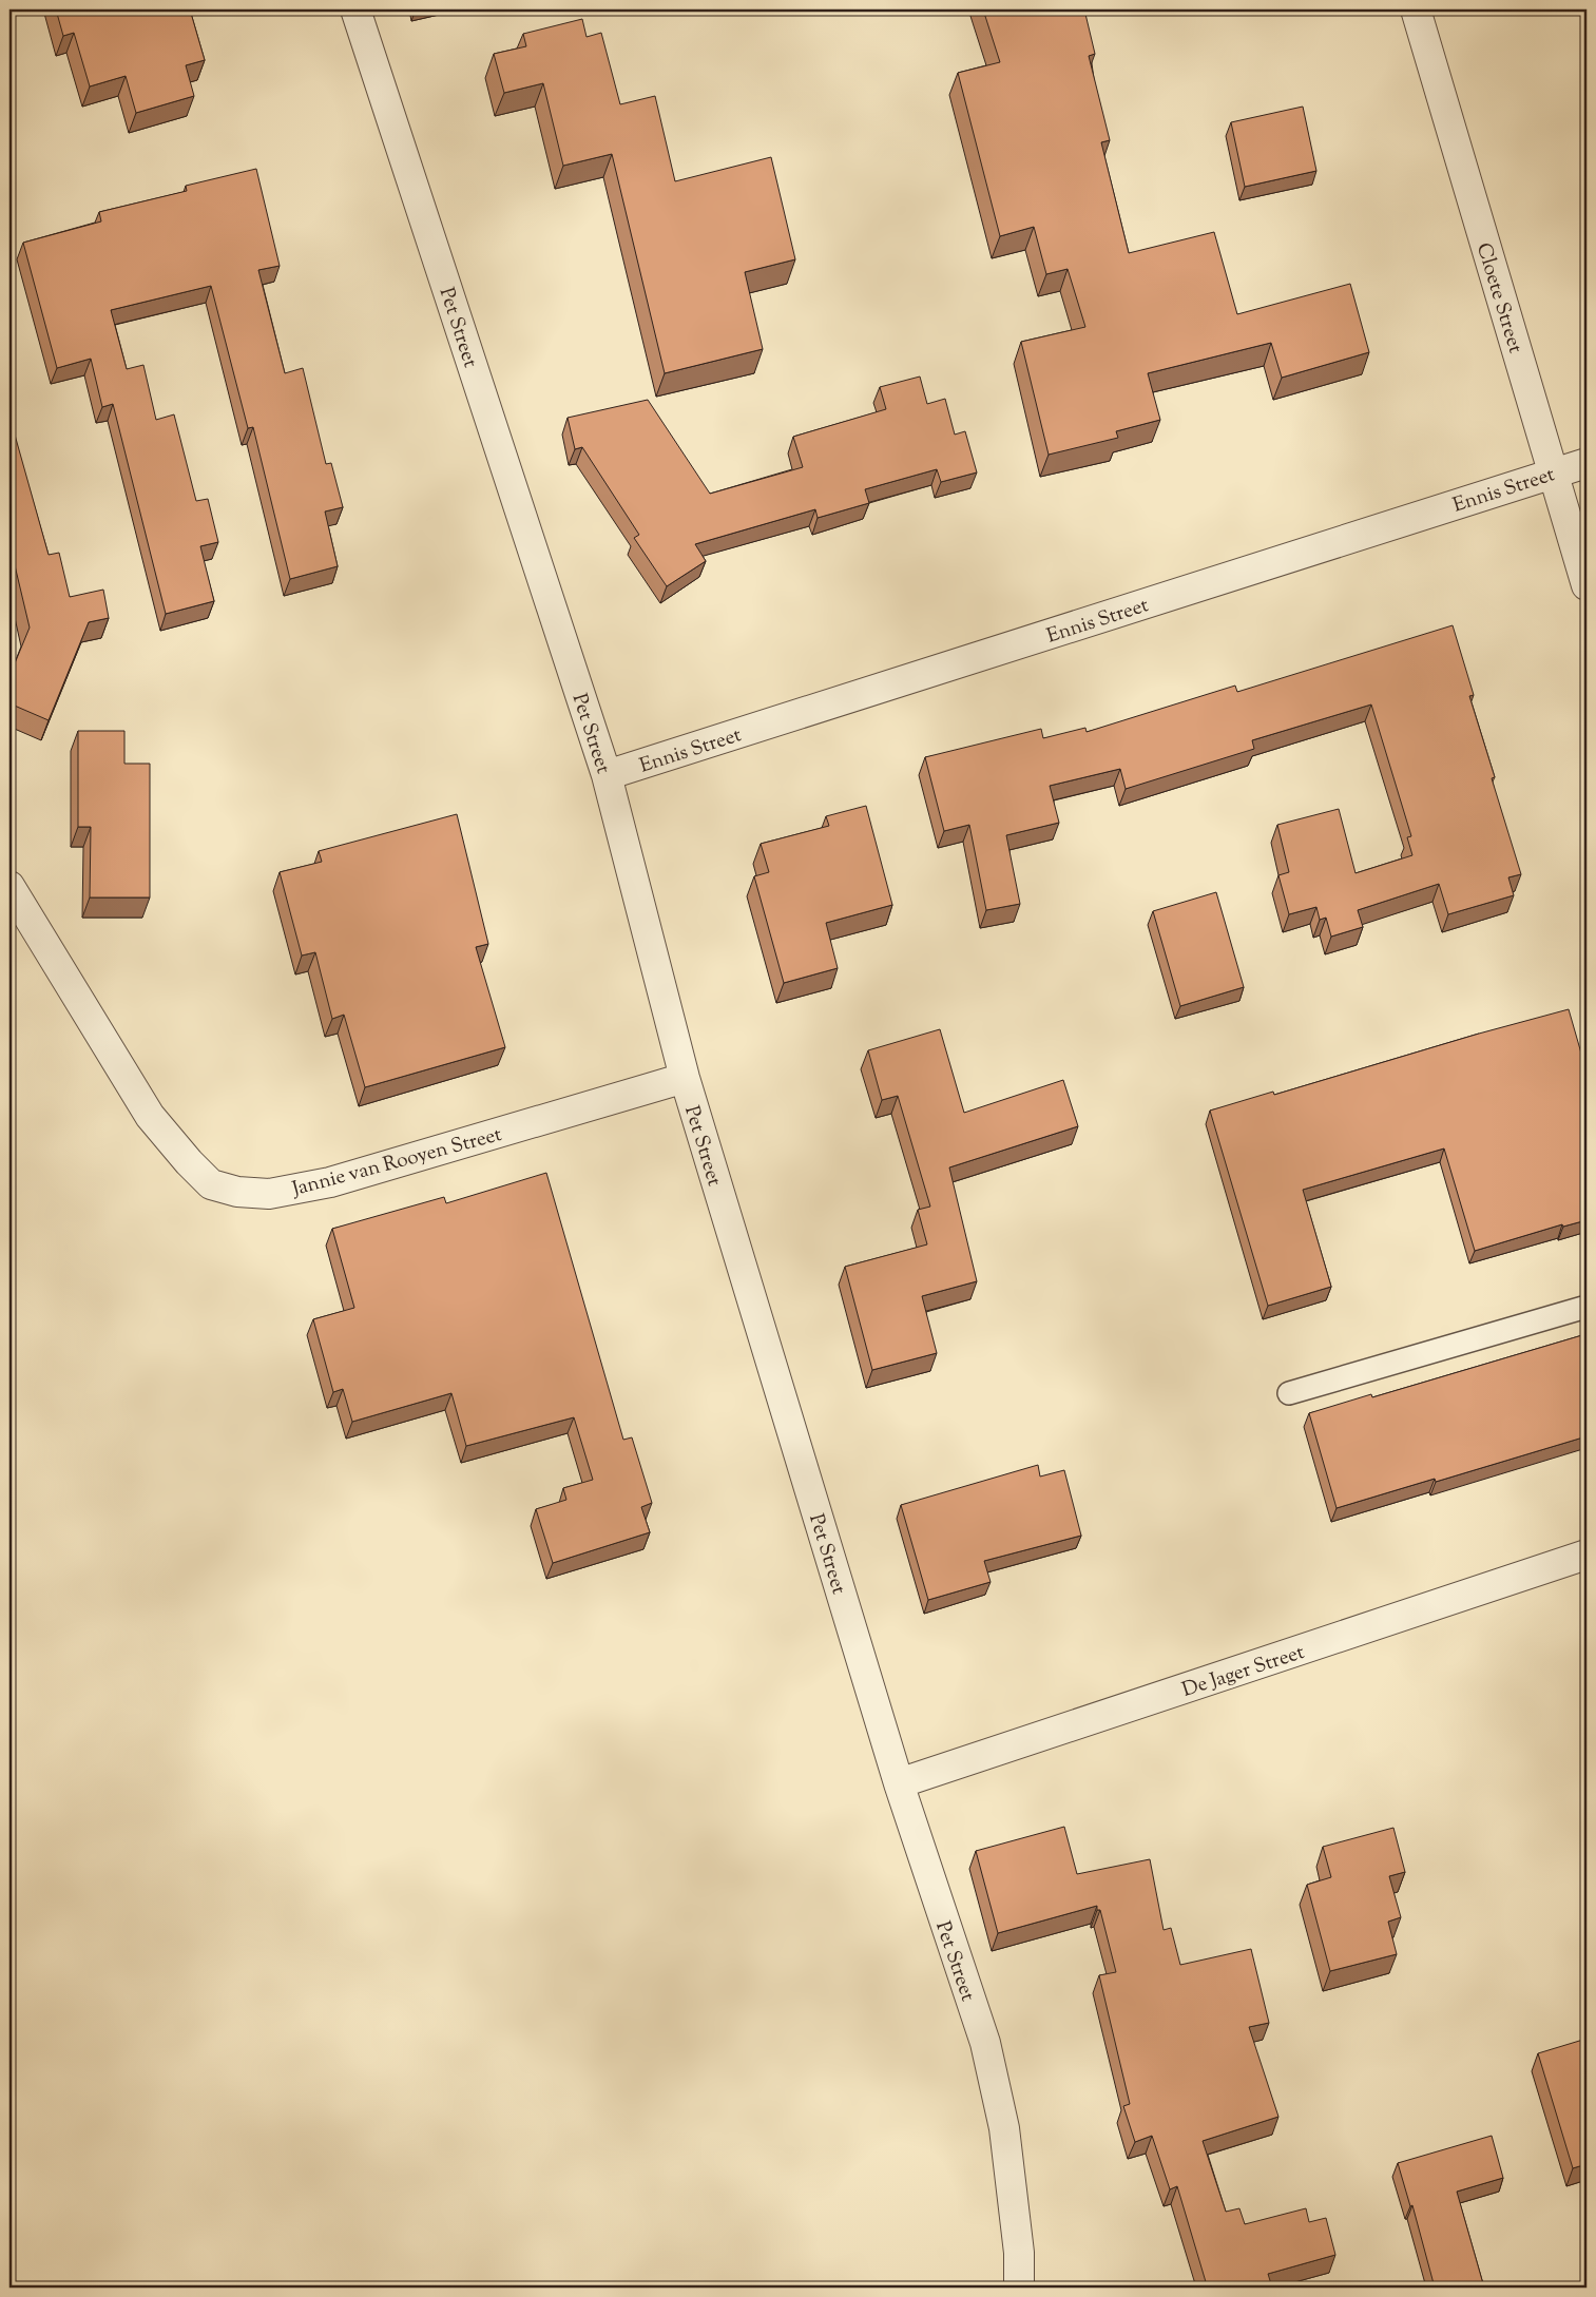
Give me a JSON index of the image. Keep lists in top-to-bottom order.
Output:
{
  "streets": {
    "street": [
      "Cloete Street",
      "Pet Street",
      "Ennis Street",
      "Jannie van Rooyen Street",
      "De Jager Street"
    ]
  },
  "crossings": [
    ["Cloete Street", "Ennis Street"],
    ["Pet Street", "Ennis Street"],
    ["Pet Street", "Jannie van Rooyen Street"],
    ["Pet Street", "De Jager Street"]
  ]
}
